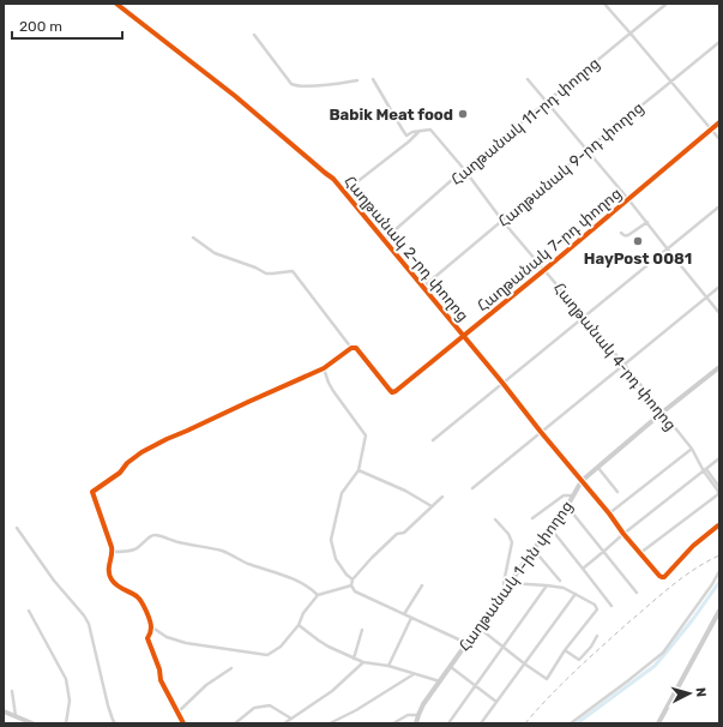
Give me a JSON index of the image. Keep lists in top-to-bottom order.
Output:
{
  "streets": {
    "main road": ["Հաղթանակ 1-ին փողոց"],
    "street": [
      "Հաղթանակ 11-րդ փողոց",
      "Հաղթանակ 9-րդ փողոց",
      "Հաղթանակ 2-րդ փողոց",
      "Հաղթանակ 7-րդ փողոց",
      "Հաղթանակ 4-րդ փողոց"
    ]
  },
  "crossings": [
    ["Հաղթանակ 11-րդ փողոց", "Հաղթանակ 2-րդ փողոց"],
    ["Հաղթանակ 11-րդ փողոց", "Հաղթանակ 4-րդ փողոց"],
    ["Հաղթանակ 9-րդ փողոց", "Հաղթանակ 2-րդ փողոց"],
    ["Հաղթանակ 9-րդ փողոց", "Հաղթանակ 4-րդ փողոց"],
    ["Հաղթանակ 2-րդ փողոց", "Հաղթանակ 7-րդ փողոց"],
    ["Հաղթանակ 2-րդ փողոց", "Հաղթանակ 1-ին փողոց"],
    ["Հաղթանակ 7-րդ փողոց", "Հաղթանակ 4-րդ փողոց"],
    ["Հաղթանակ 4-րդ փողոց", "Հաղթանակ 1-ին փողոց"]
  ],
  "places": ["Babik Meat food", "HayPost 0081"],
  "scale_bar": "200 m",
  "north": "right"
}
